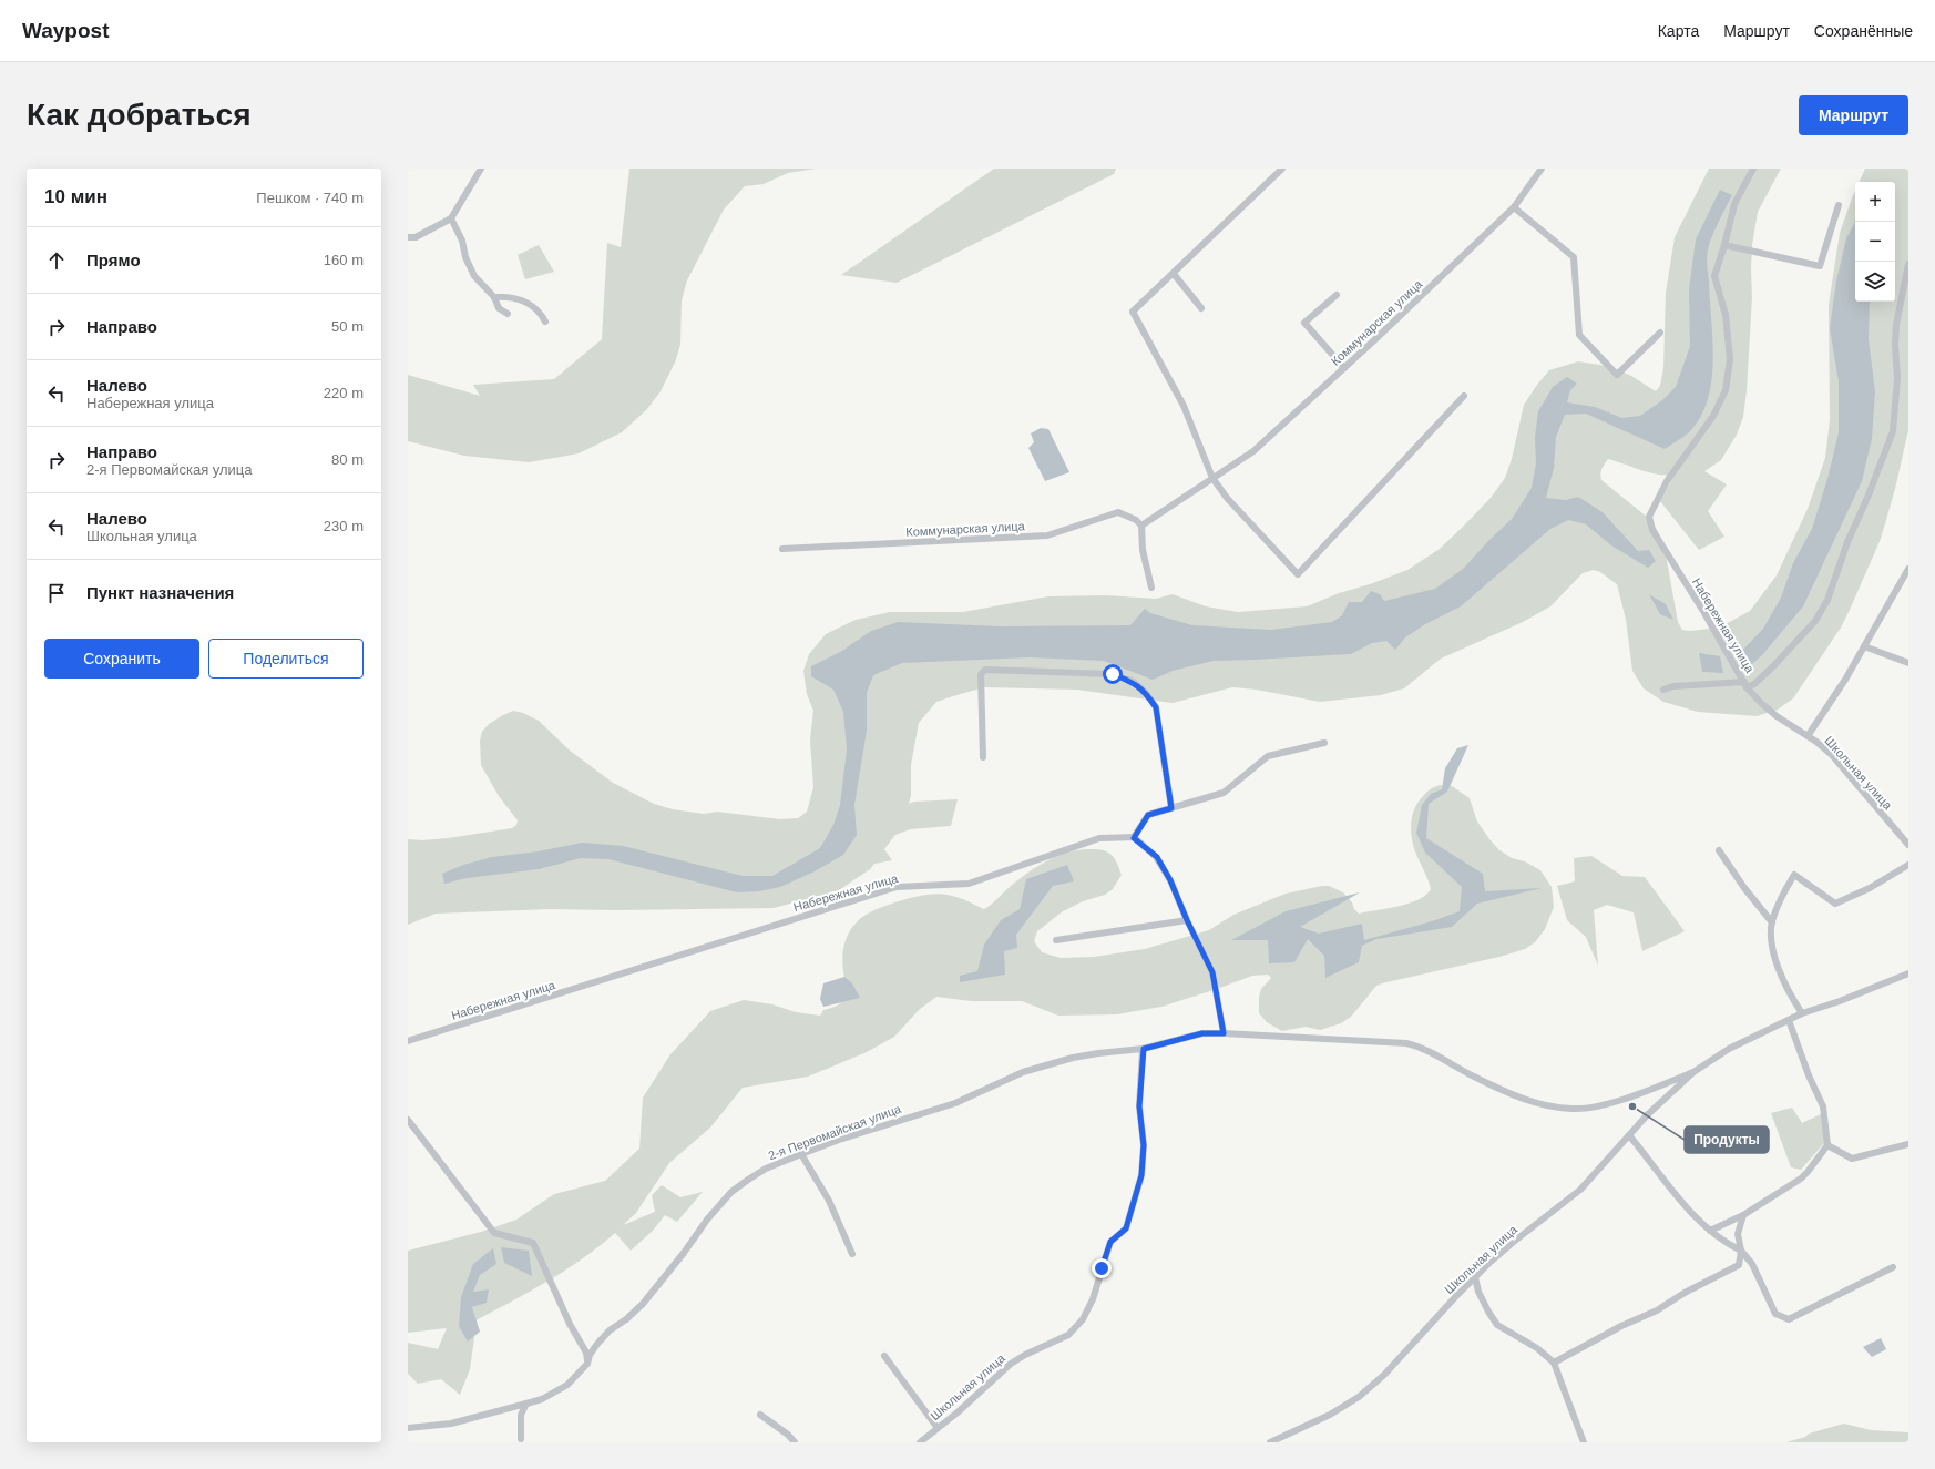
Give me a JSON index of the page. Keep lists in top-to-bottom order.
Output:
{
  "streets": {
    "street": [
      "Коммунарская улица",
      "Набережная улица",
      "Школьная улица",
      "2-я Первомайская улица"
    ]
  },
  "crossings": [
    ["Набережная улица", "Школьная улица"],
    ["Школьная улица", "2-я Первомайская улица"]
  ],
  "places": ["Продукты"],
  "page": {
    "header": "Waypost",
    "nav": ["Карта", "Маршрут", "Сохранённые"],
    "buttons": [
      "Маршрут",
      ["Сохранить", "Поделиться"]
    ],
    "title": "Как добраться",
    "heading": ["10 мин", "Пешком · 740 m"],
    "map_buttons": ["+", "−"],
    "list": [
      ["Прямо", "160 m"],
      ["Направо", "50 m"],
      ["Налево", "Набережная улица", "220 m"],
      ["Направо", "2-я Первомайская улица", "80 m"],
      ["Налево", "Школьная улица", "230 m"],
      "Пункт назначения"
    ]
  }
}
